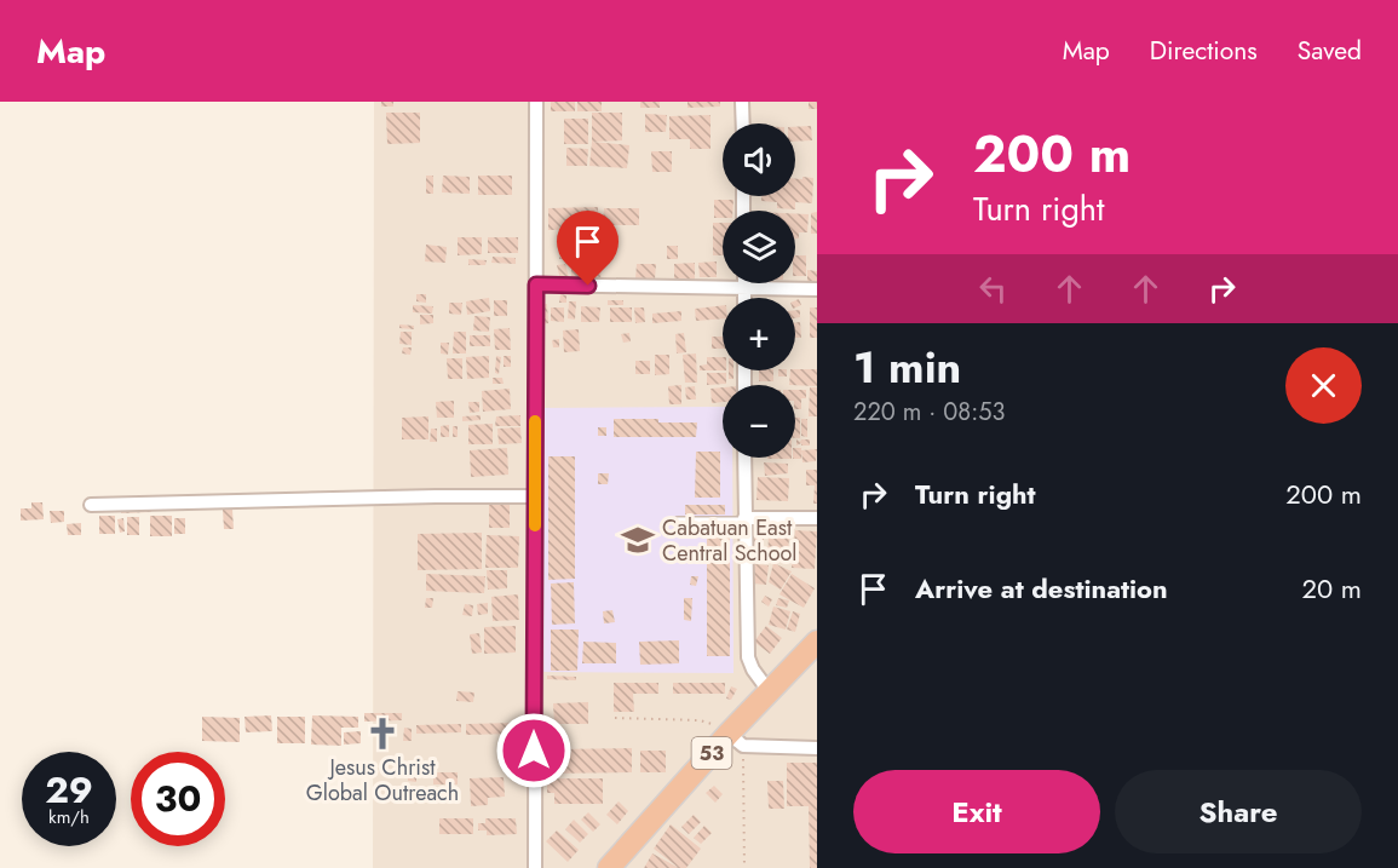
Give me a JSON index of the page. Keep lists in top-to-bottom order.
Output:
{
  "streets": {
    "highway": ["53"]
  },
  "places": {
    "school or university": ["Cabatuan East Central School"],
    "church": ["Jesus Christ Global Outreach"]
  },
  "page": {
    "header": "Map",
    "nav": ["Map", "Directions", "Saved"],
    "turn": ["200 m", "Turn right"],
    "map_buttons": ["+", "−"],
    "heading": ["1 min", "220 m · 08:53"],
    "list": [
      {
        "name": "Turn right",
        "value": "200 m"
      },
      {
        "name": "Arrive at destination",
        "value": "20 m"
      }
    ],
    "speed": "29 km/h",
    "limit": "30",
    "buttons": ["Exit", "Share"]
  }
}
